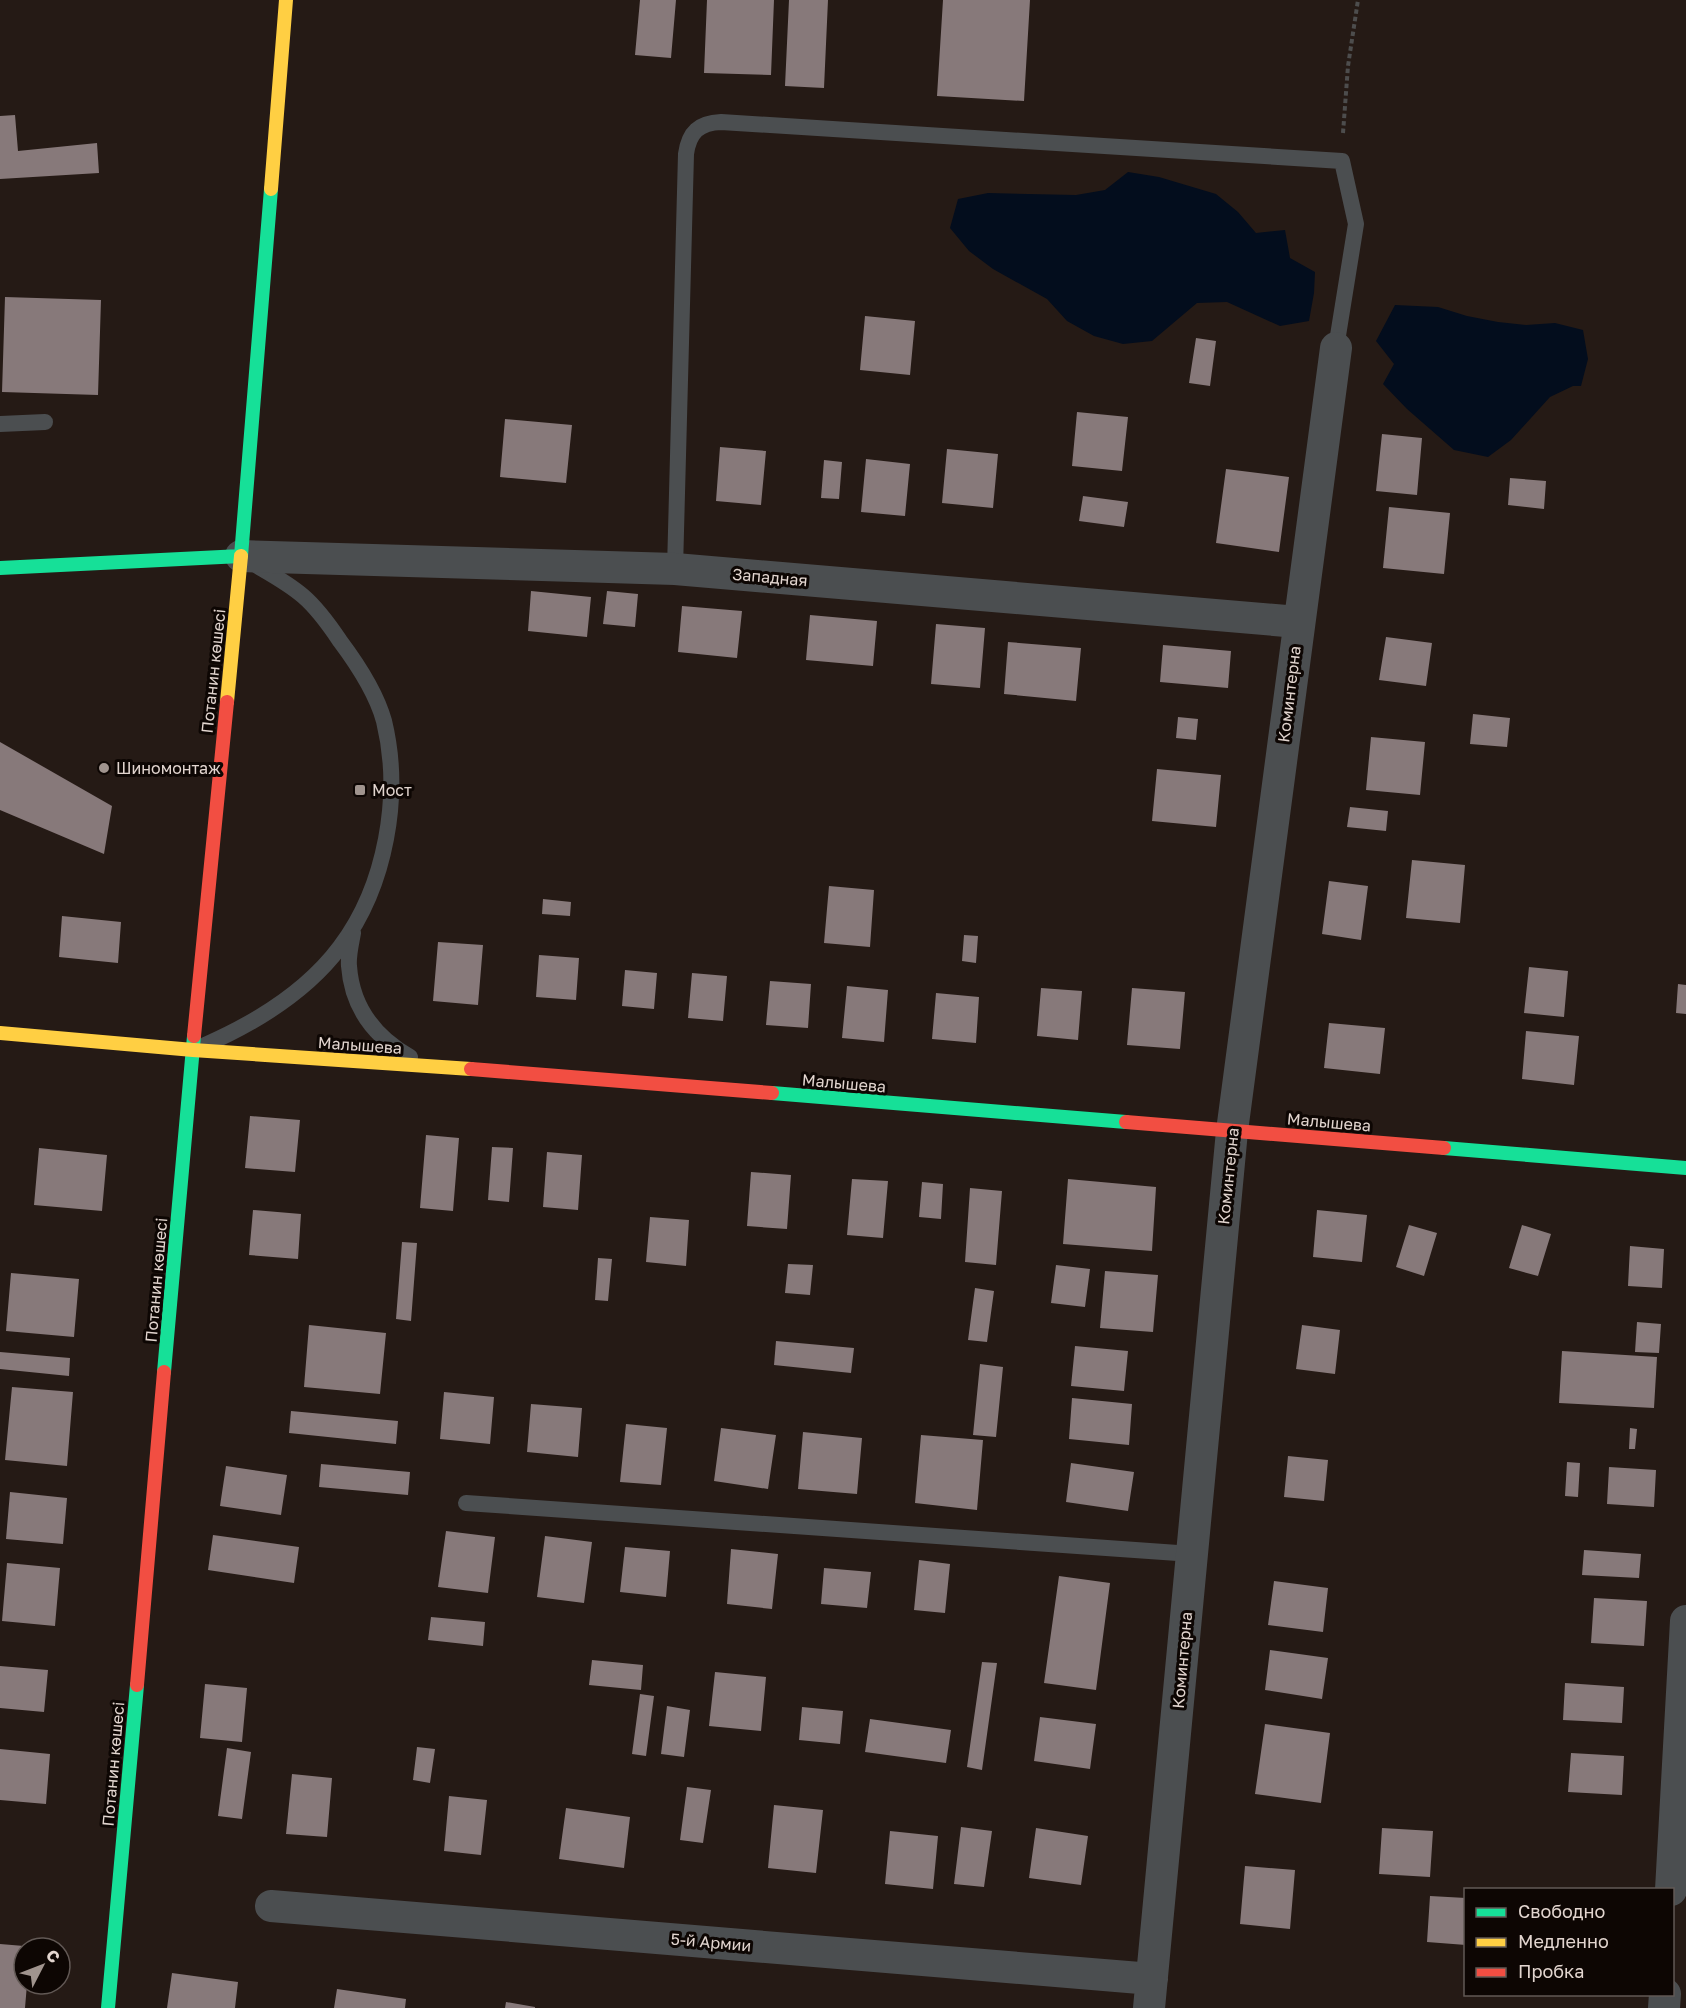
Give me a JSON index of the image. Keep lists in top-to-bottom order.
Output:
{
  "streets": {
    "main road": ["Потанин көшесі", "Малышева"],
    "street": ["Западная", "Коминтерна", "5-й Армии"]
  },
  "crossings": [
    ["Западная", "Потанин көшесі"],
    ["Западная", "Коминтерна"],
    ["Потанин көшесі", "Малышева"],
    ["Коминтерна", "Малышева"],
    ["Коминтерна", "5-й Армии"]
  ],
  "places": {
    "other": ["Шиномонтаж"],
    "transit": ["Мост"]
  },
  "legend": ["Свободно", "Медленно", "Пробка"],
  "north": "top right"
}
